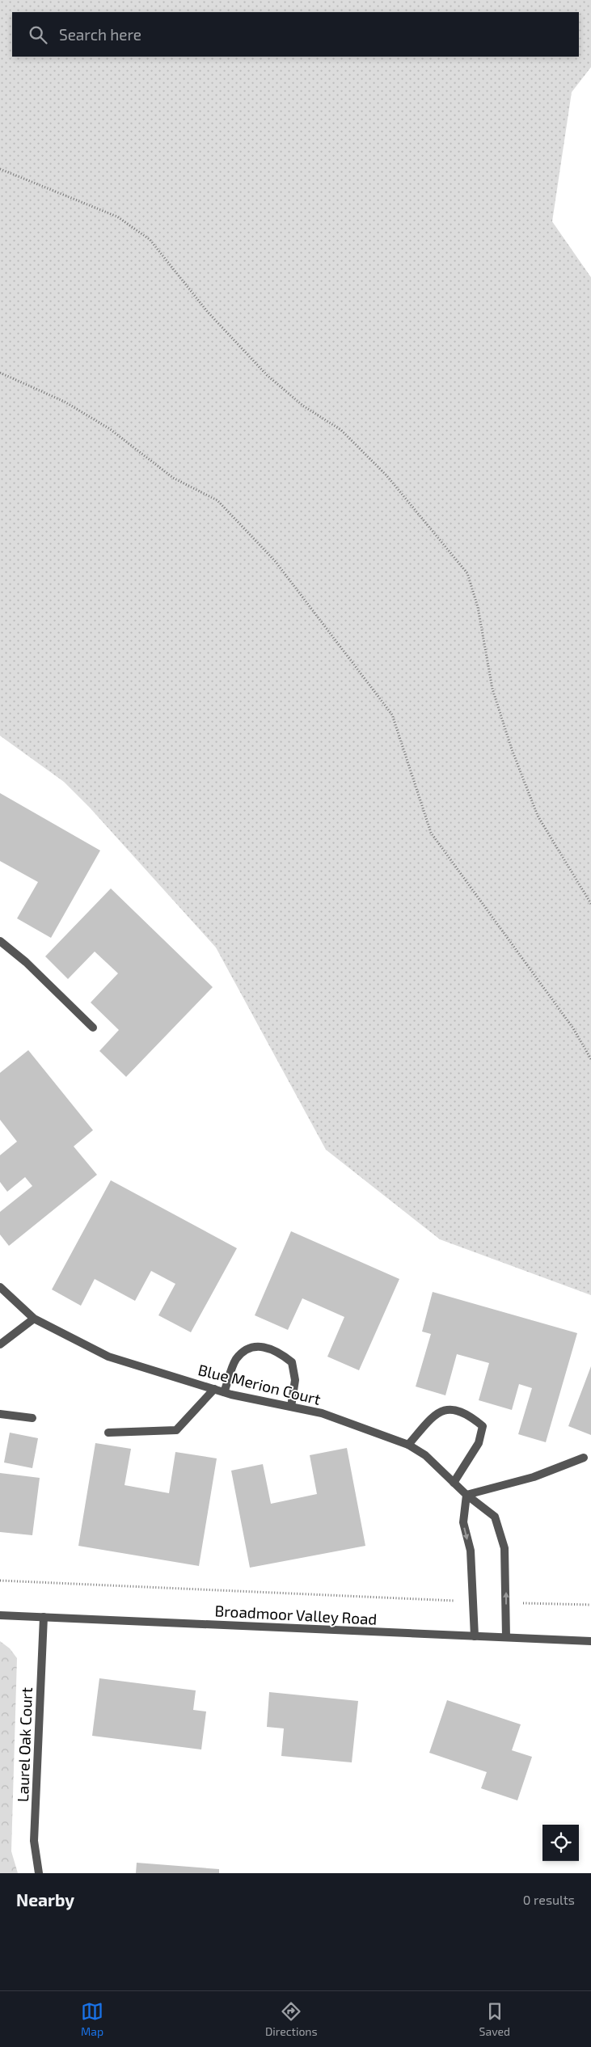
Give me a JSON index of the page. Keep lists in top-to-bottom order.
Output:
{
  "streets": {
    "street": ["Blue Merion Court", "Broadmoor Valley Road", "Laurel Oak Court"]
  },
  "crossings": [
    ["Blue Merion Court", "Broadmoor Valley Road"],
    ["Broadmoor Valley Road", "Laurel Oak Court"]
  ],
  "page": {
    "search": "Search here",
    "heading": ["Nearby", "0 results"],
    "nav": ["Map", "Directions", "Saved"]
  }
}
